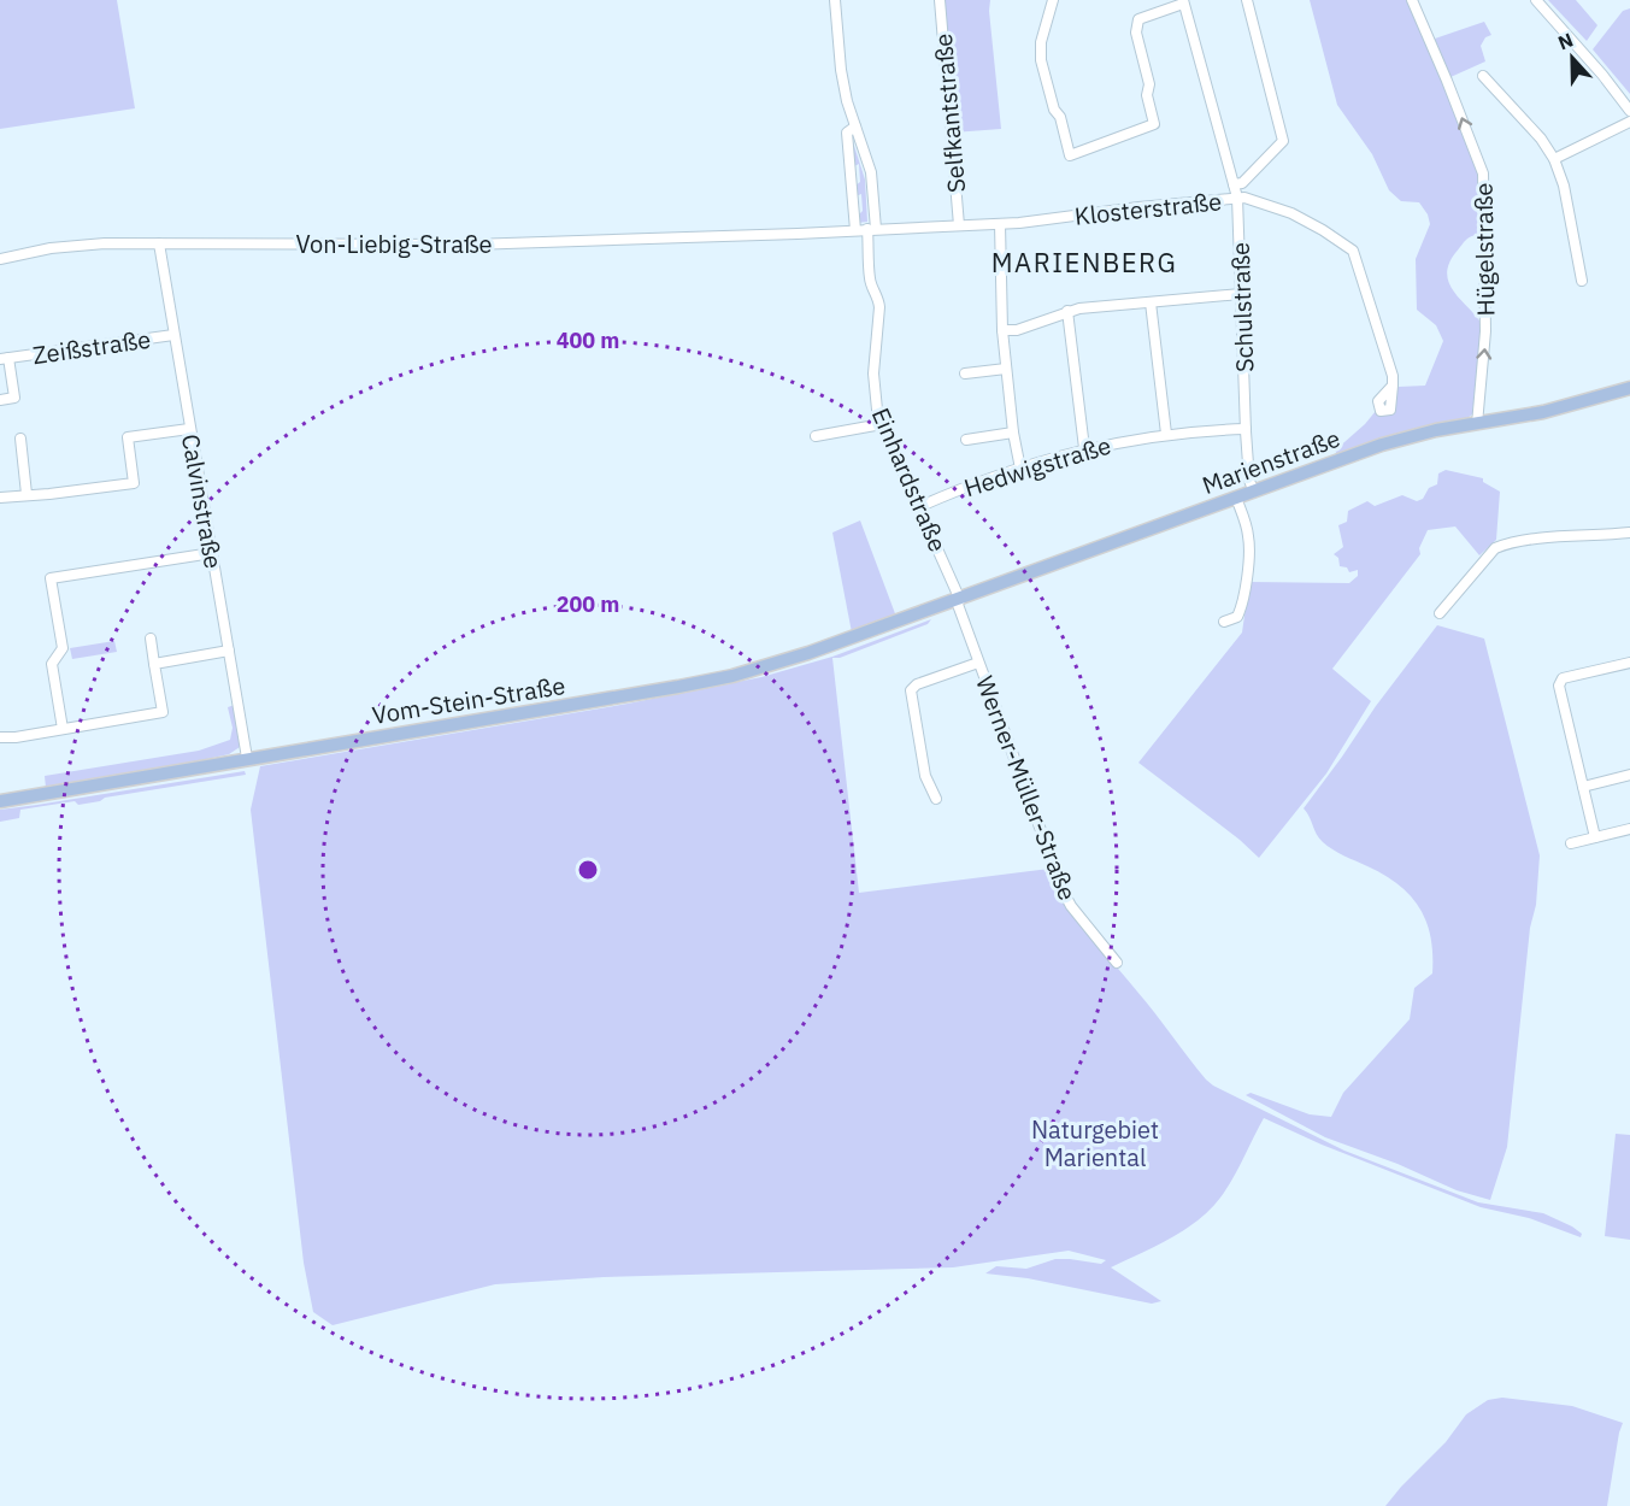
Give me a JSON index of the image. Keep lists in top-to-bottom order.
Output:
{
  "streets": {
    "main road": ["Marienstraße", "Vom-Stein-Straße"],
    "street": [
      "Selfkantstraße",
      "Klosterstraße",
      "Von-Liebig-Straße",
      "Hügelstraße",
      "Schulstraße",
      "Zeißstraße",
      "Hedwigstraße",
      "Einhardstraße",
      "Calvinstraße",
      "Werner-Müller-Straße"
    ]
  },
  "crossings": [
    ["Selfkantstraße", "Klosterstraße"],
    ["Klosterstraße", "Von-Liebig-Straße"],
    ["Klosterstraße", "Schulstraße"],
    ["Klosterstraße", "Einhardstraße"],
    ["Von-Liebig-Straße", "Calvinstraße"],
    ["Hügelstraße", "Marienstraße"],
    ["Schulstraße", "Marienstraße"],
    ["Schulstraße", "Hedwigstraße"],
    ["Zeißstraße", "Calvinstraße"],
    ["Marienstraße", "Einhardstraße"],
    ["Marienstraße", "Vom-Stein-Straße"],
    ["Marienstraße", "Werner-Müller-Straße"],
    ["Hedwigstraße", "Einhardstraße"],
    ["Einhardstraße", "Werner-Müller-Straße"],
    ["Calvinstraße", "Vom-Stein-Straße"]
  ],
  "one_way": ["Hügelstraße"],
  "districts": ["MARIENBERG"],
  "parks": ["Naturgebiet Mariental"],
  "north": "top",
  "rings": ["400 m", "200 m"]
}
